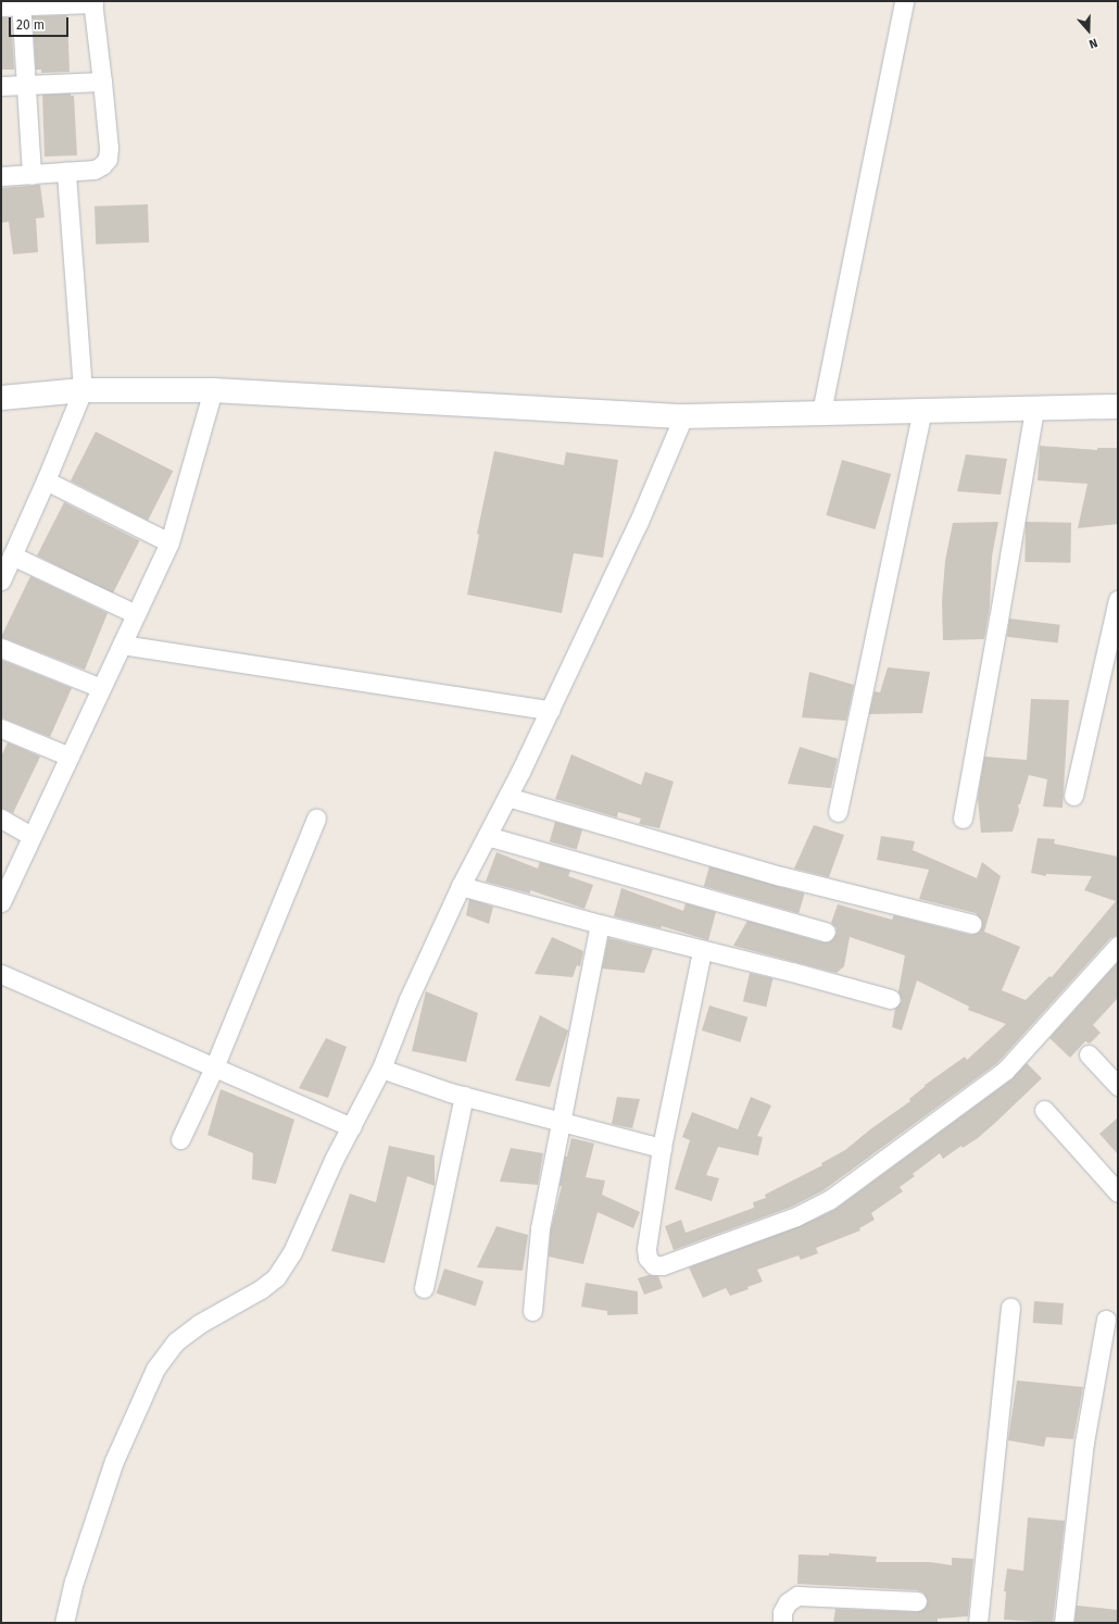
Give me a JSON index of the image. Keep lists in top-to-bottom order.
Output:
{
  "scale_bar": "20 m",
  "north": "bottom"
}
